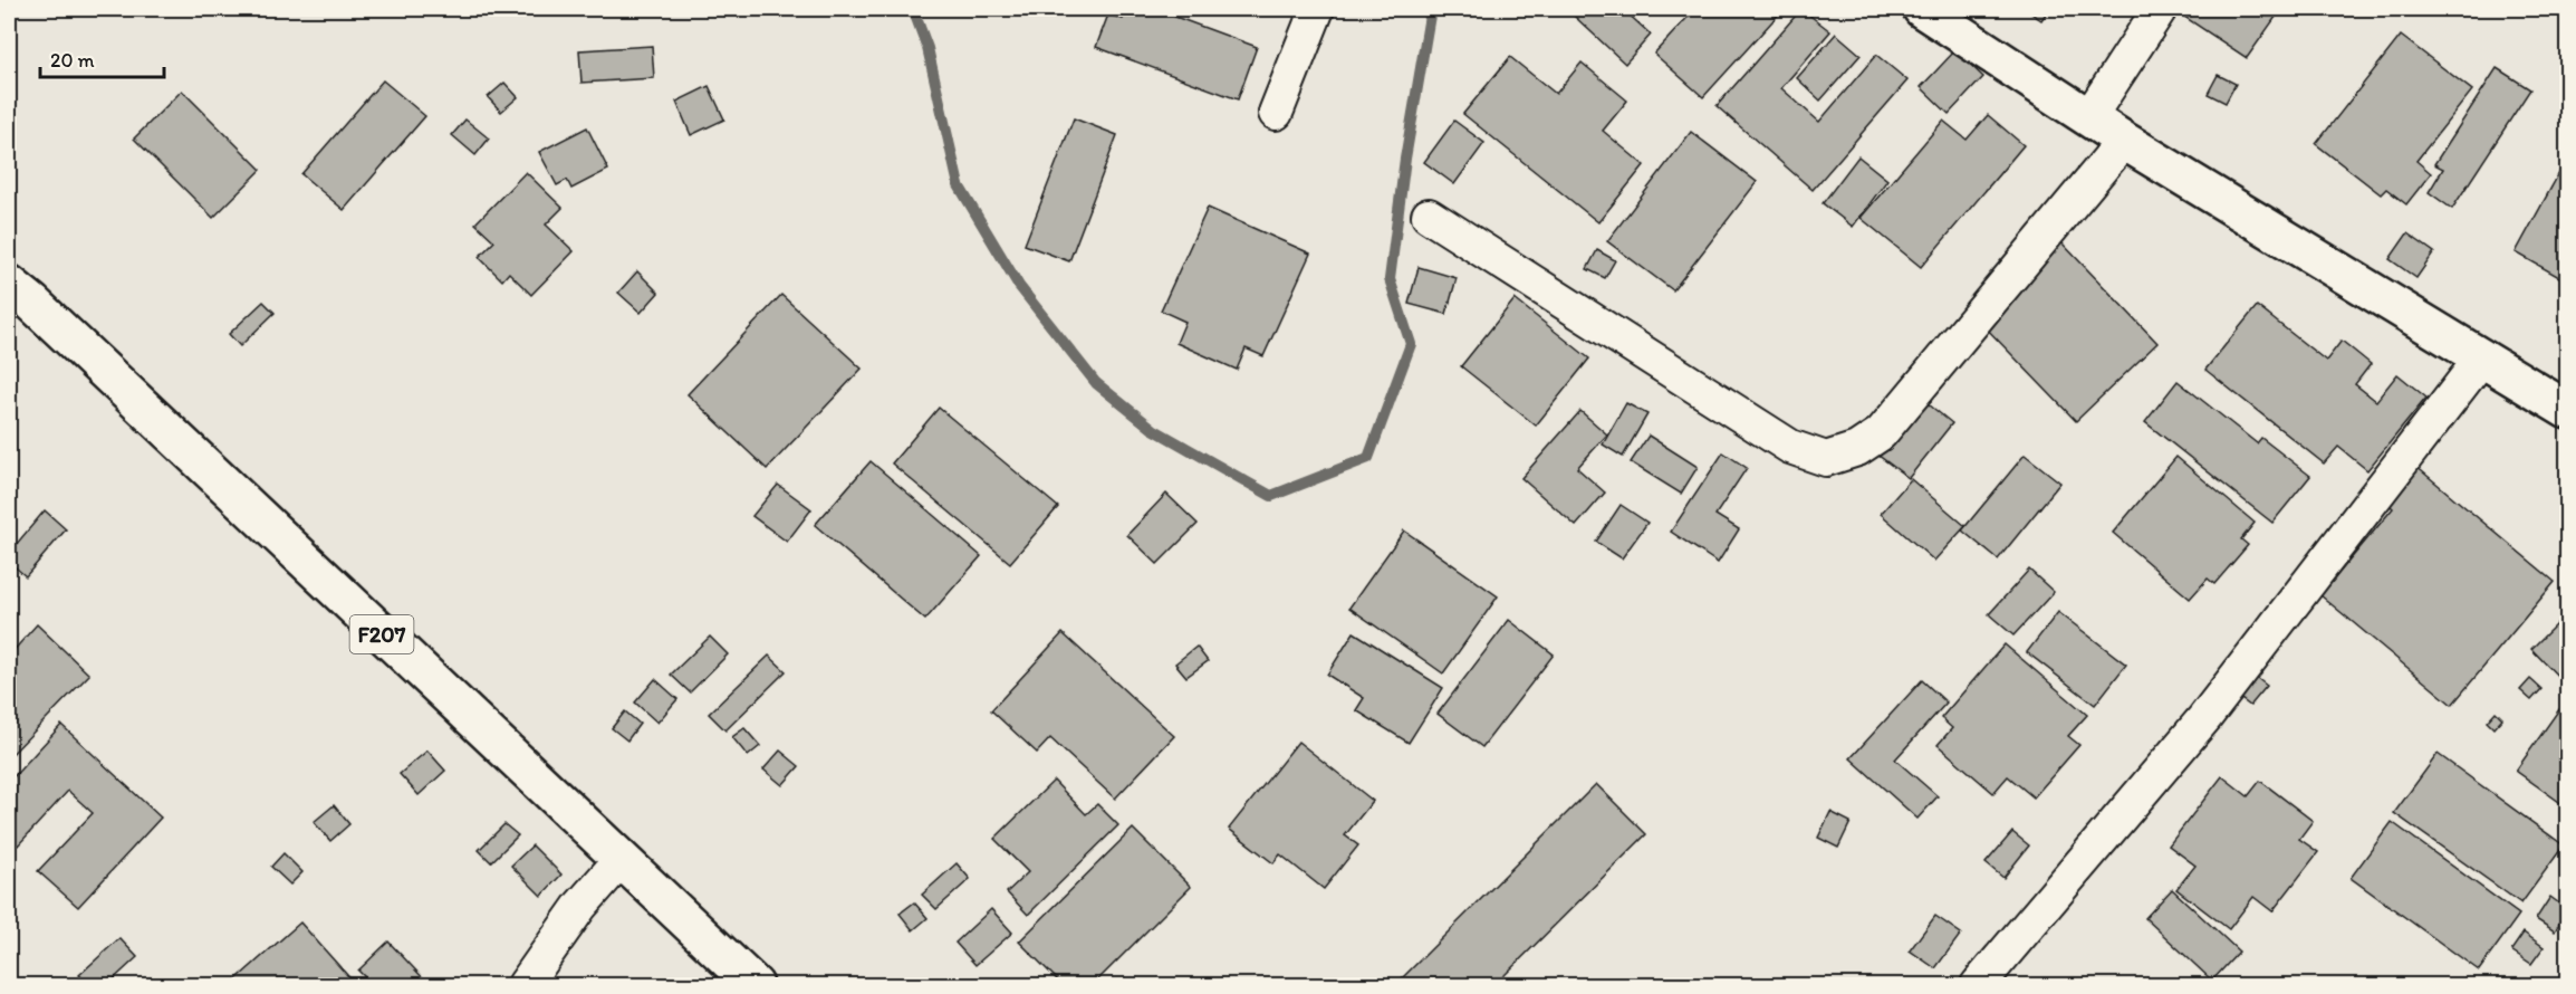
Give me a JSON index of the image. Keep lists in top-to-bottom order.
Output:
{
  "streets": {
    "main road": ["F207"]
  },
  "scale_bar": "20 m"
}
